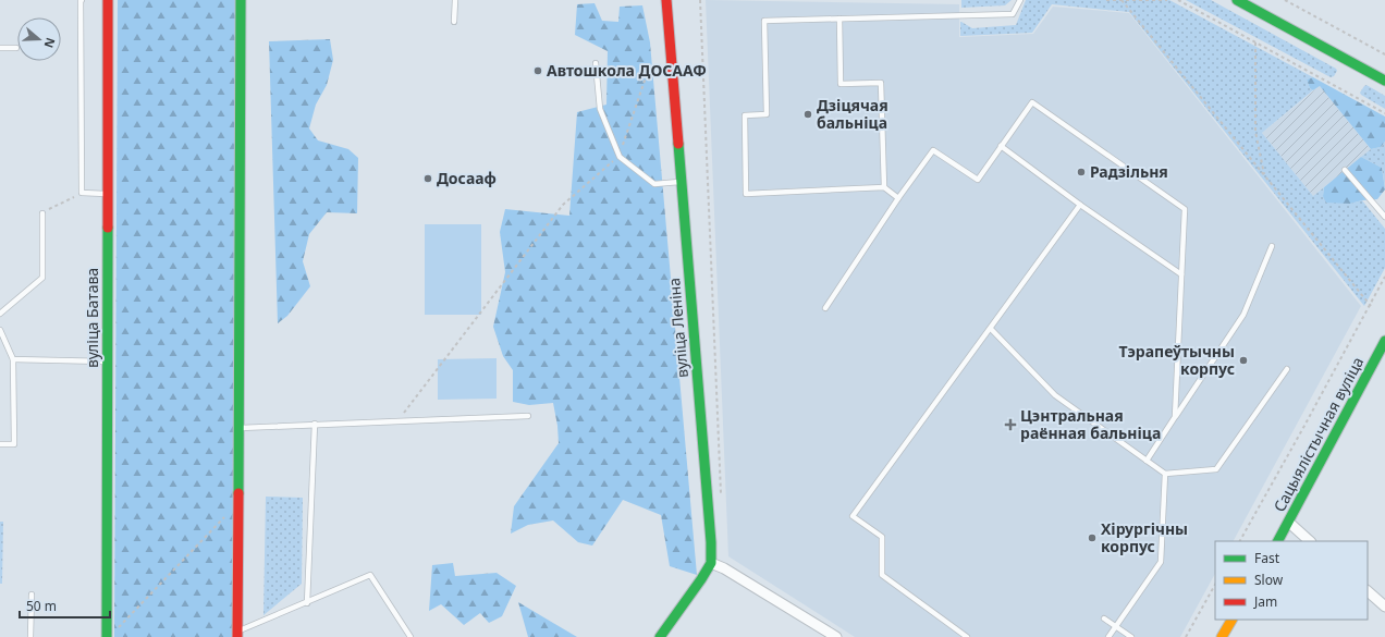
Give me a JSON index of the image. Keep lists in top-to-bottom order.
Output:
{
  "streets": {
    "street": ["вуліца Батава", "вуліца Леніна", "Сацыялістычная вуліца"]
  },
  "places": {
    "other": [
      "Автошкола ДОСААФ",
      "Дзіцячая бальніца",
      "Радзільня",
      "Досааф",
      "Тэрапеўтычны корпус",
      "Хірургічны корпус"
    ],
    "health": ["Цэнтральная раённая бальніца"]
  },
  "legend": ["Fast", "Slow", "Jam"],
  "scale_bar": "50 m",
  "north": "right"
}
